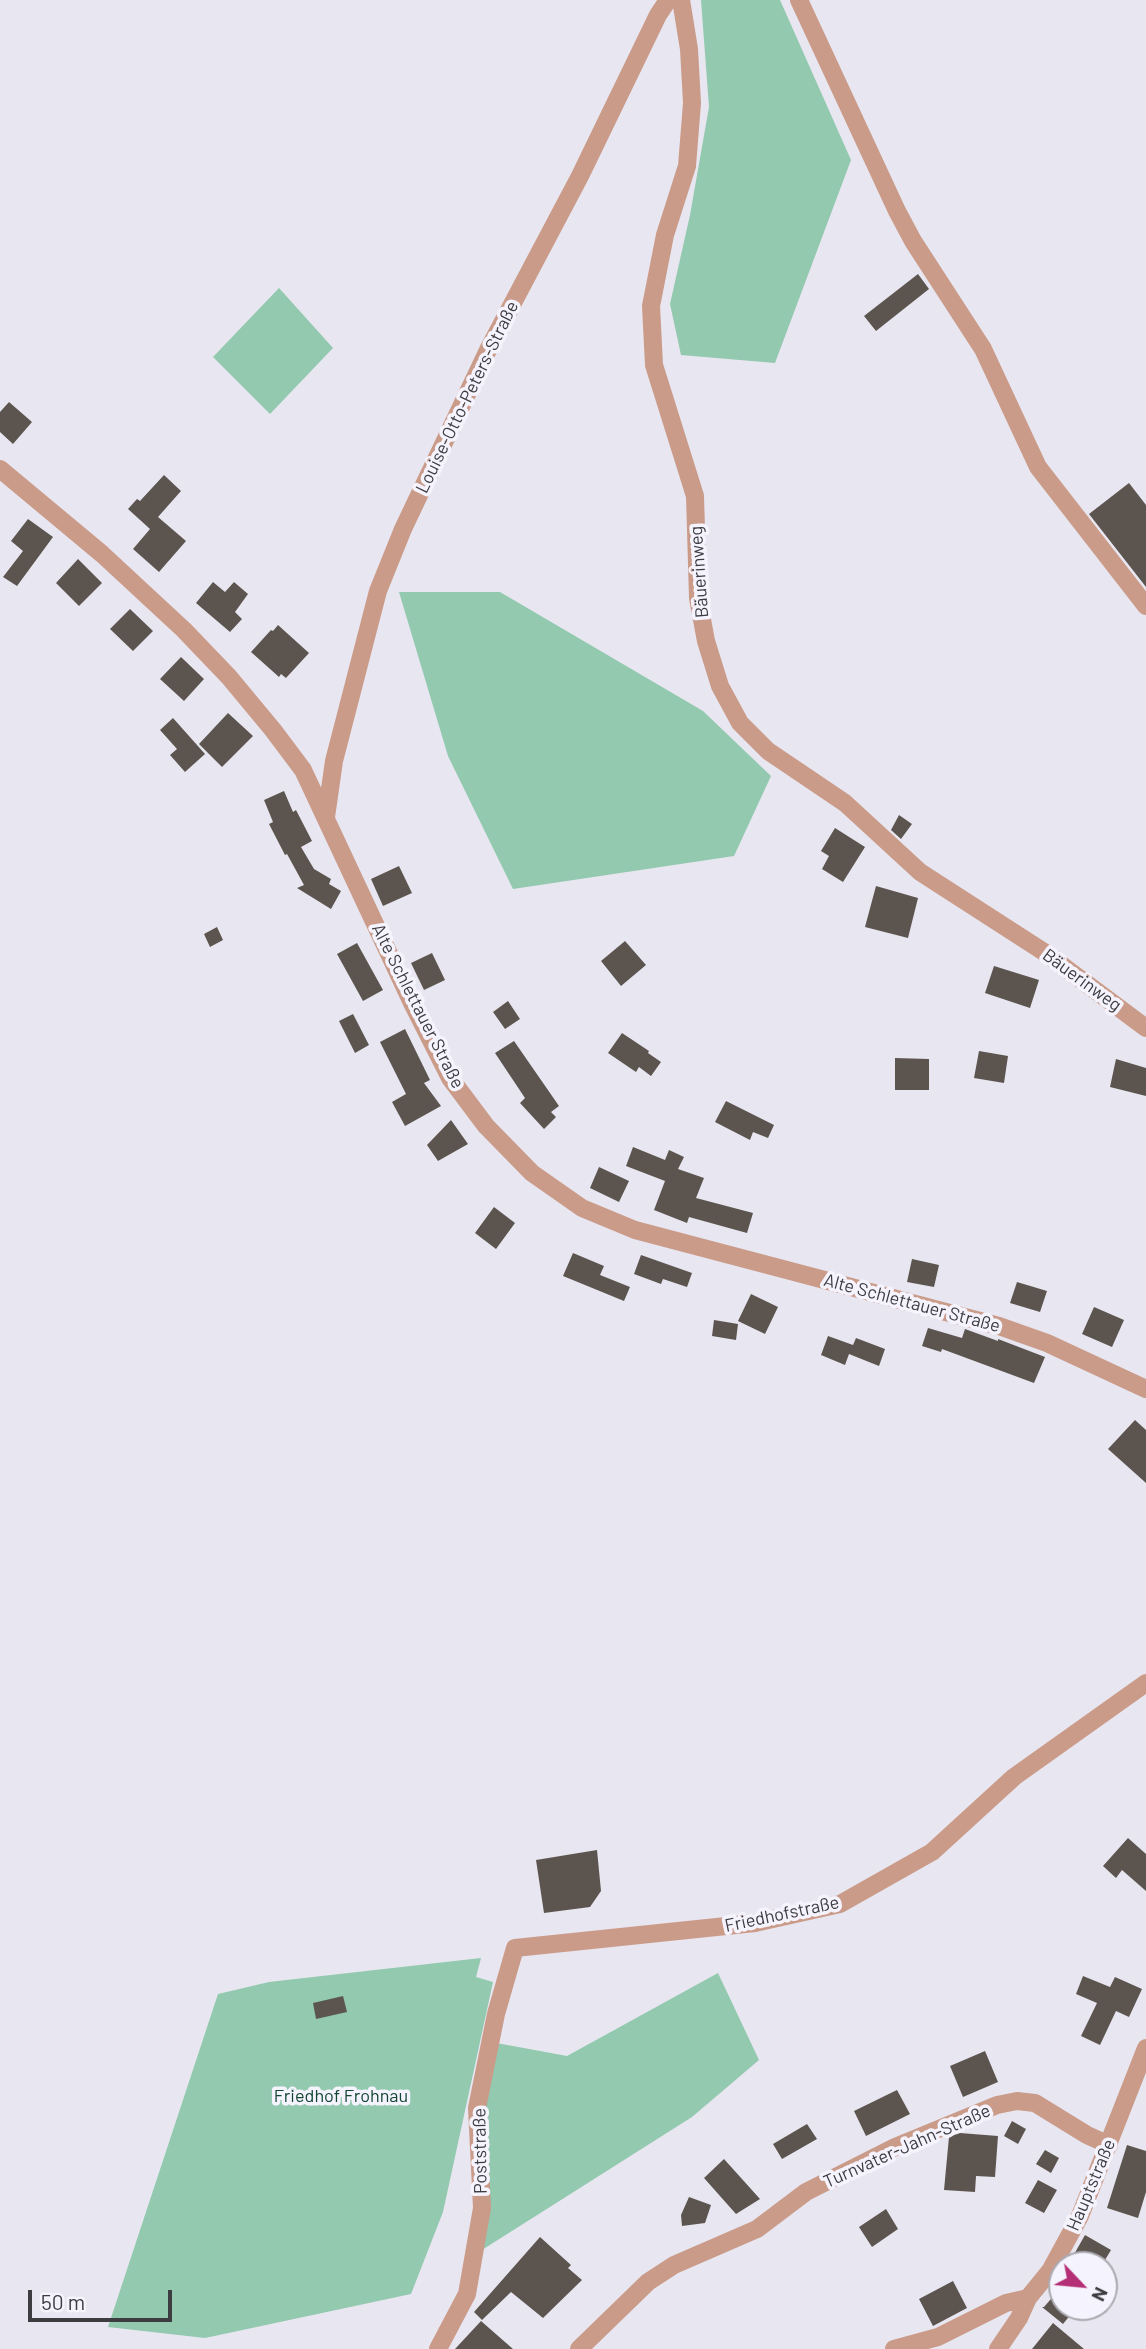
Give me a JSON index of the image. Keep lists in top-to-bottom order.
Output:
{
  "streets": {
    "street": [
      "Louise-Otto-Peters-Straße",
      "Bäuerinweg",
      "Alte Schlettauer Straße",
      "Friedhofstraße",
      "Turnvater-Jahn-Straße",
      "Poststraße",
      "Hauptstraße"
    ]
  },
  "crossings": [
    ["Louise-Otto-Peters-Straße", "Alte Schlettauer Straße"],
    ["Friedhofstraße", "Poststraße"],
    ["Turnvater-Jahn-Straße", "Hauptstraße"]
  ],
  "parks": ["Friedhof Frohnau"],
  "scale_bar": "50 m",
  "north": "bottom right"
}
